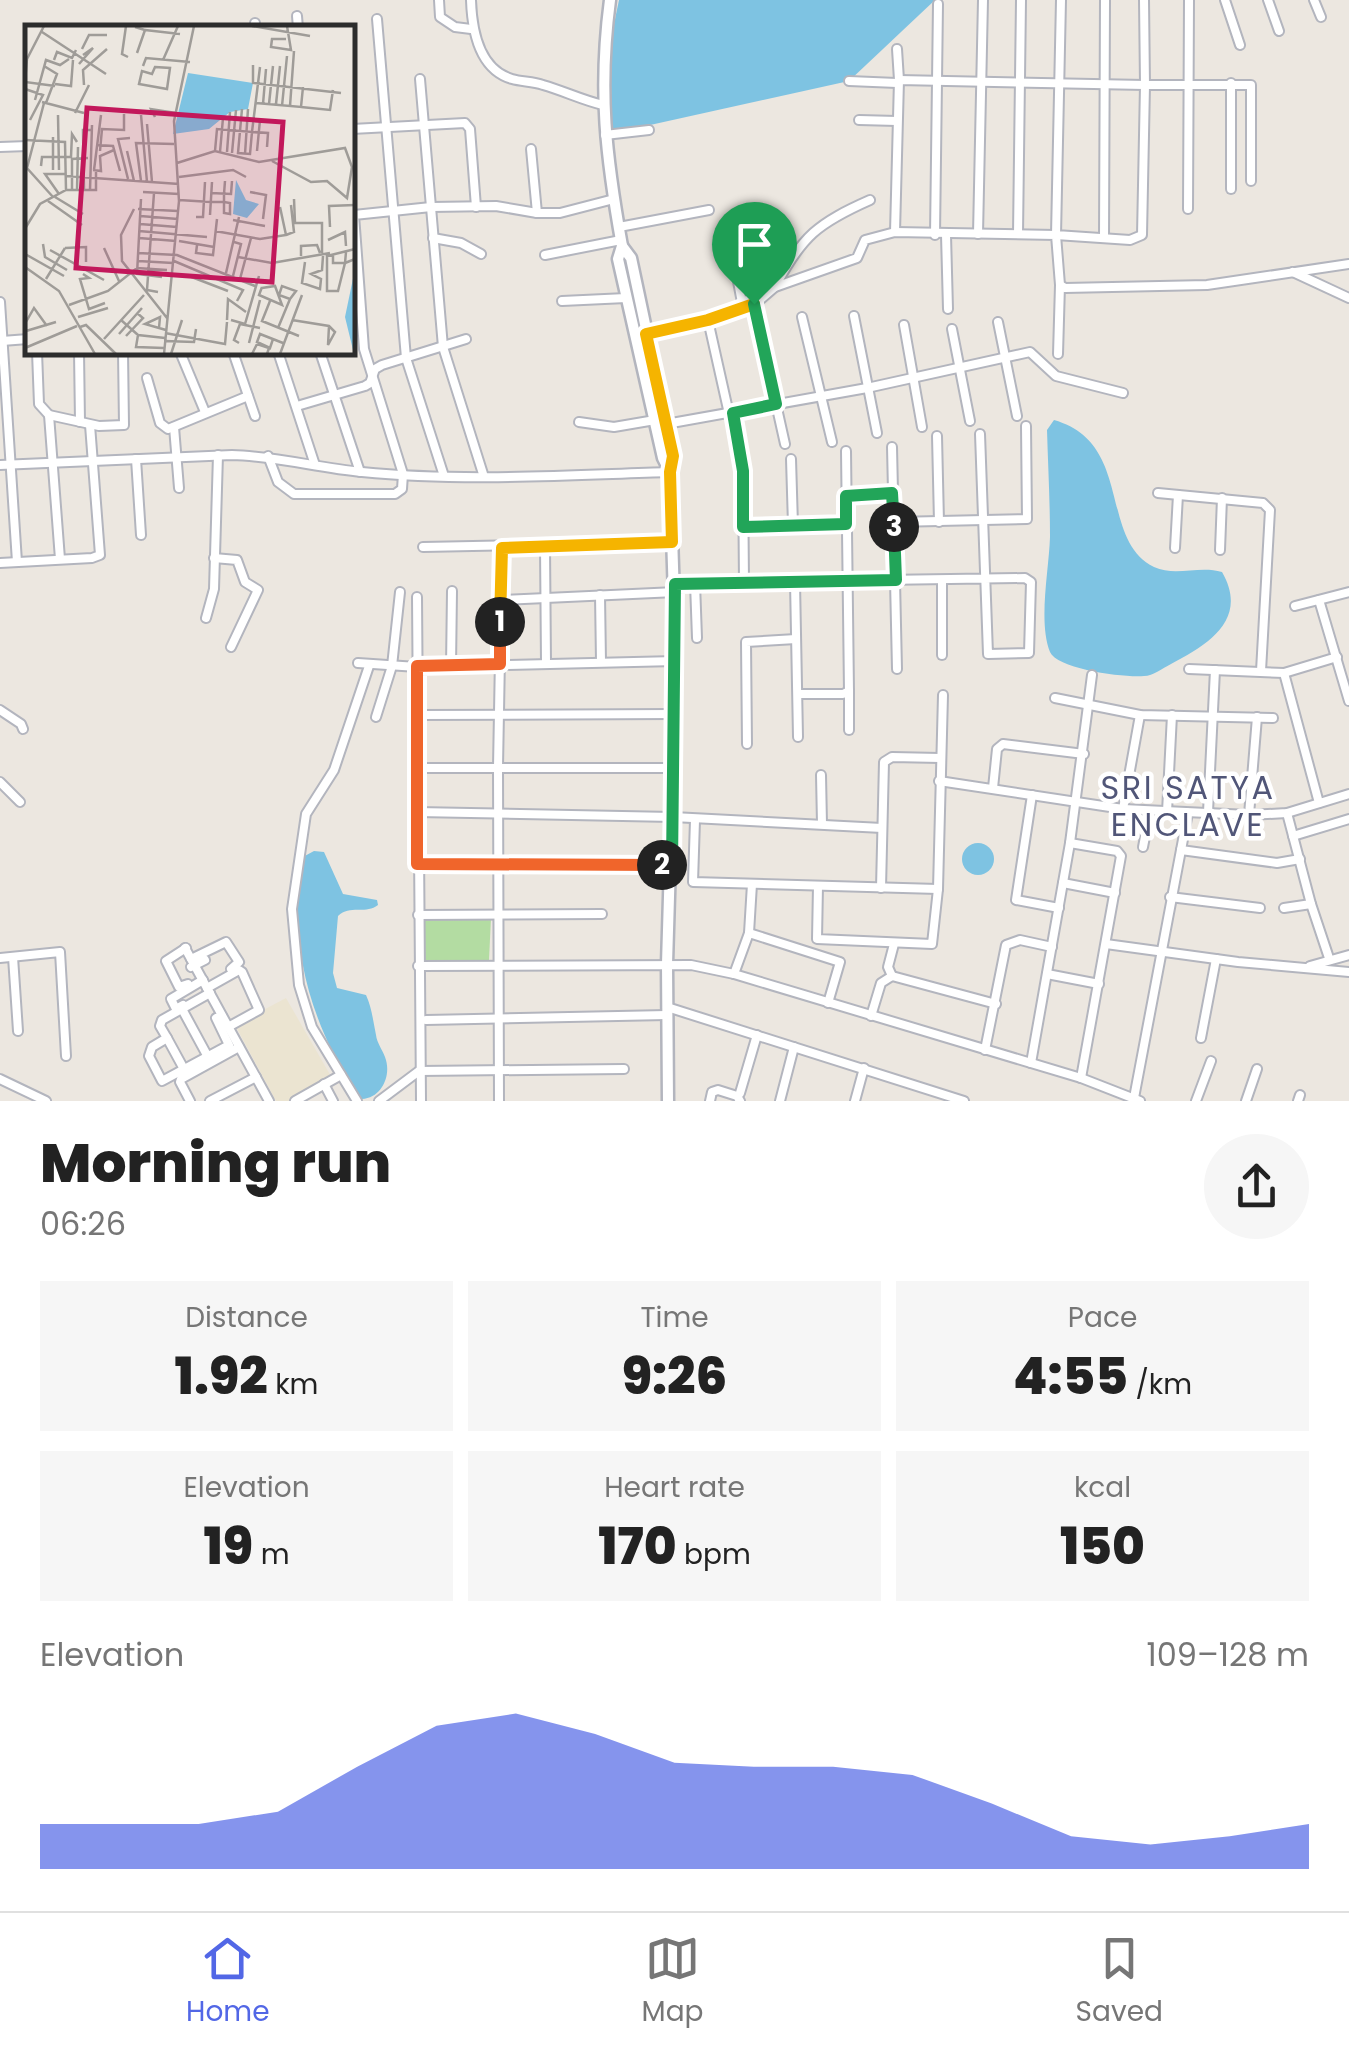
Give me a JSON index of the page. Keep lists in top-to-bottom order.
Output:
{
  "districts": ["SRI SATYA ENCLAVE"],
  "page": {
    "pins": ["3", "1", "2"],
    "heading": ["Morning run", "06:26"],
    "stats": [
      ["Distance", "1.92 km"],
      ["Time", "9:26"],
      ["Pace", "4:55 /km"],
      ["Elevation", "19 m"],
      ["Heart rate", "170 bpm"],
      ["kcal", "150"]
    ],
    "chart": ["Elevation", "109–128 m"],
    "tabs": ["Home", "Map", "Saved"]
  }
}
